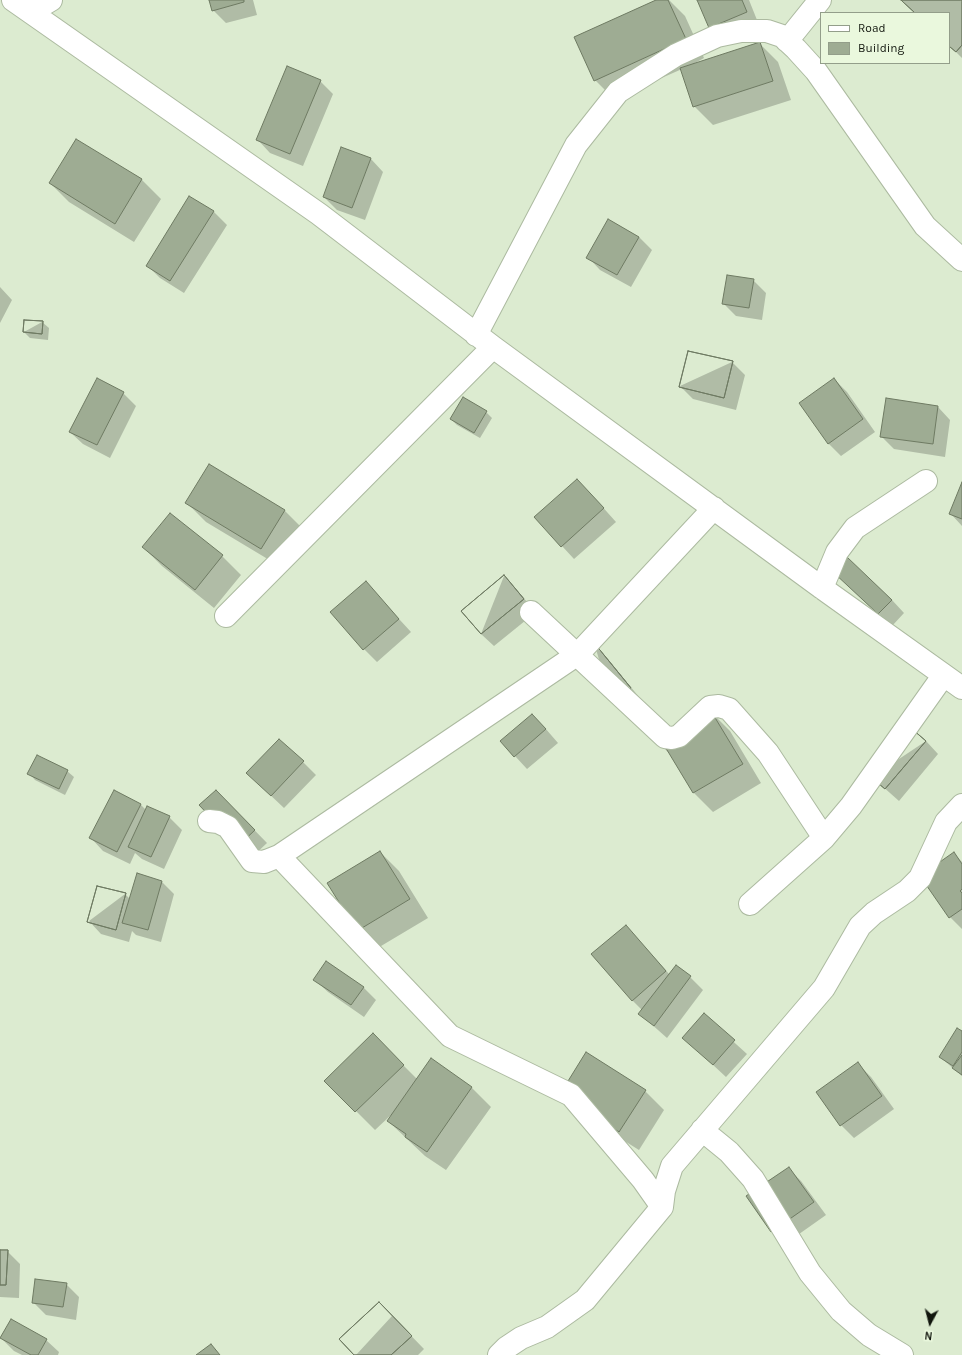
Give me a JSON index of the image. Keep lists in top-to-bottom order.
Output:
{
  "legend": ["Road", "Building"],
  "north": "bottom"
}
